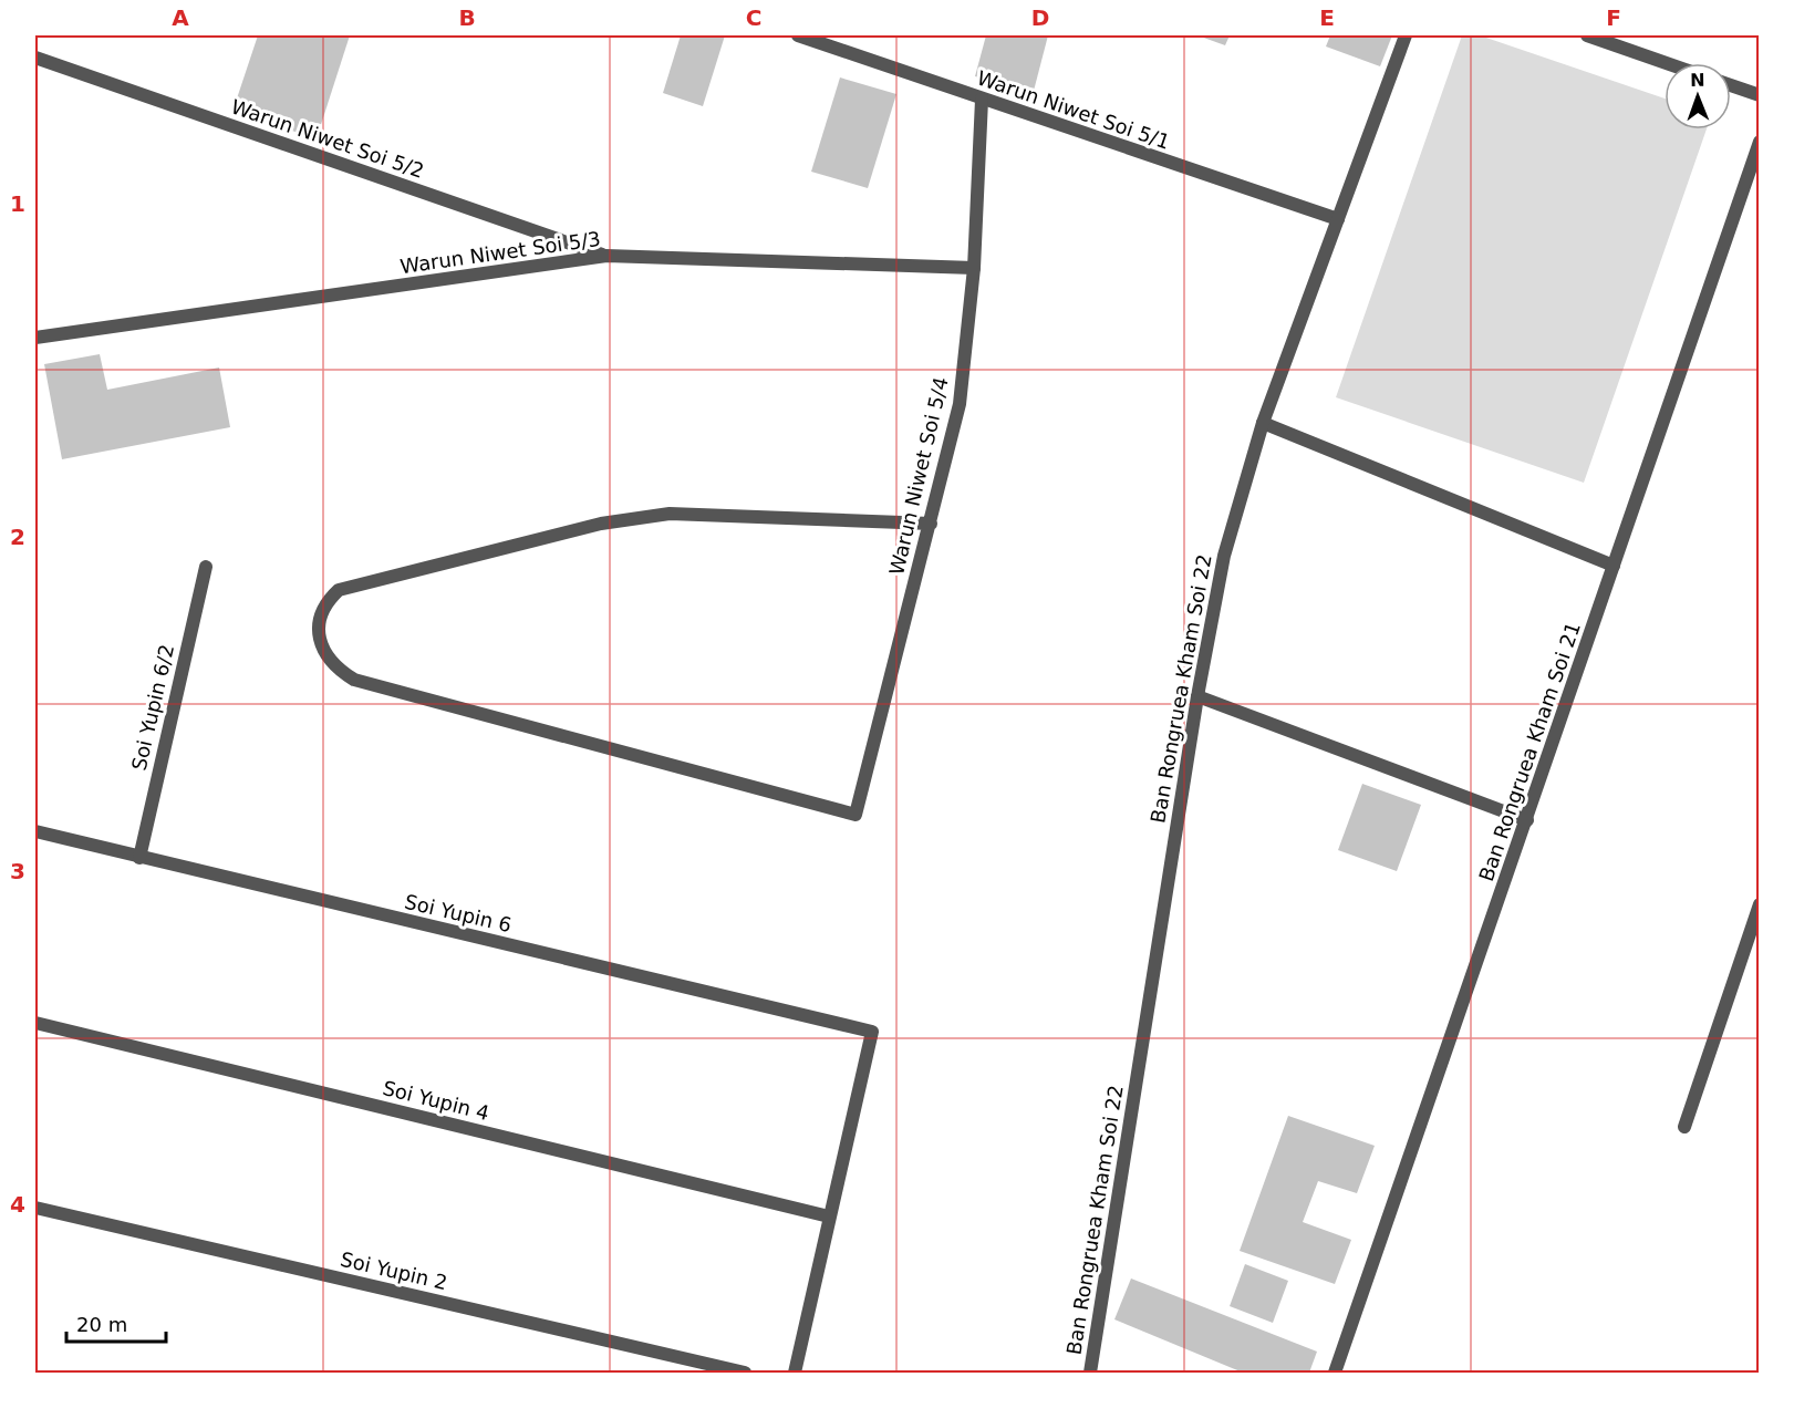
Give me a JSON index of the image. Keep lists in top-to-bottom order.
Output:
{
  "streets": {
    "street": [
      "Warun Niwet Soi 5/1",
      "Warun Niwet Soi 5/2",
      "Warun Niwet Soi 5/3",
      "Warun Niwet Soi 5/4",
      "Ban Rongruea Kham Soi 22",
      "Soi Yupin 6/2",
      "Ban Rongruea Kham Soi 21",
      "Soi Yupin 6",
      "Soi Yupin 4",
      "Soi Yupin 2"
    ]
  },
  "crossings": [
    ["Warun Niwet Soi 5/1", "Warun Niwet Soi 5/4"],
    ["Warun Niwet Soi 5/1", "Ban Rongruea Kham Soi 22"],
    ["Warun Niwet Soi 5/2", "Warun Niwet Soi 5/3"],
    ["Warun Niwet Soi 5/3", "Warun Niwet Soi 5/4"],
    ["Soi Yupin 6/2", "Soi Yupin 6"],
    ["Soi Yupin 6", "Soi Yupin 4"]
  ],
  "scale_bar": "20 m",
  "north": "top",
  "grid": {
    "columns": [
      "A",
      "B",
      "C",
      "D",
      "E",
      "F"
    ],
    "rows": [
      "1",
      "2",
      "3",
      "4"
    ]
  }
}
